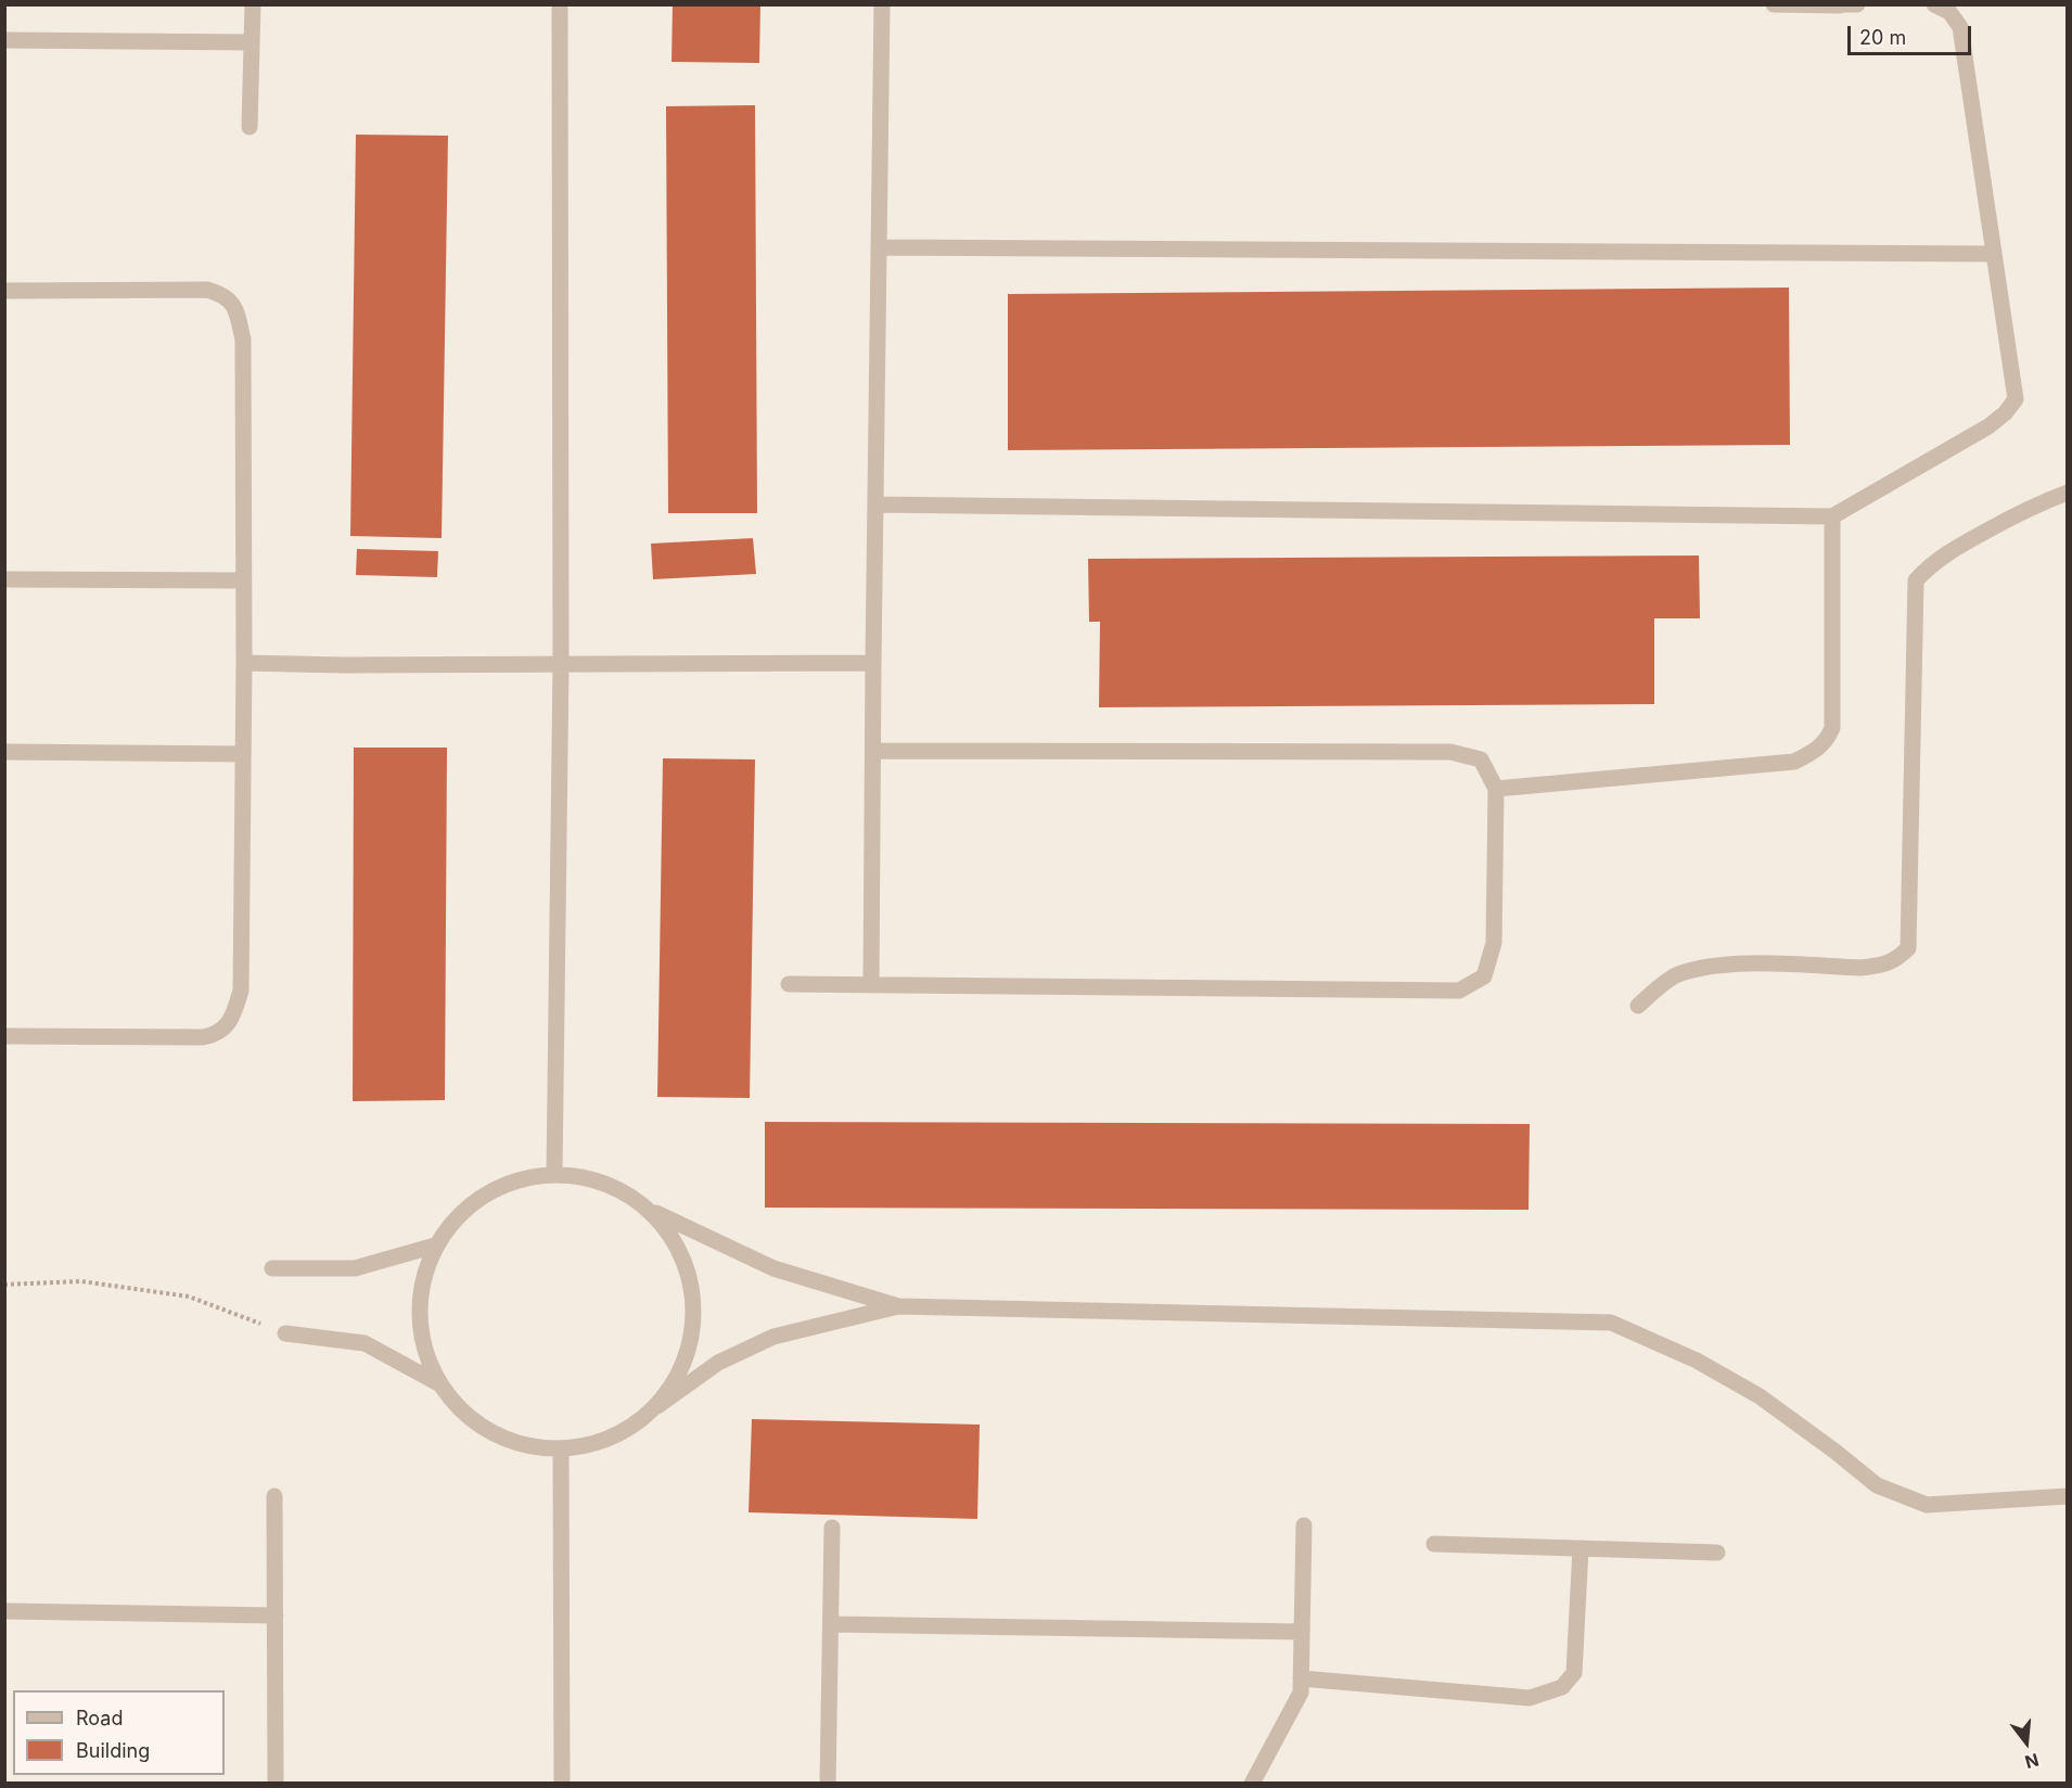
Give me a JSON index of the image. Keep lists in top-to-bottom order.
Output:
{
  "legend": ["Road", "Building"],
  "scale_bar": "20 m",
  "north": "bottom"
}
